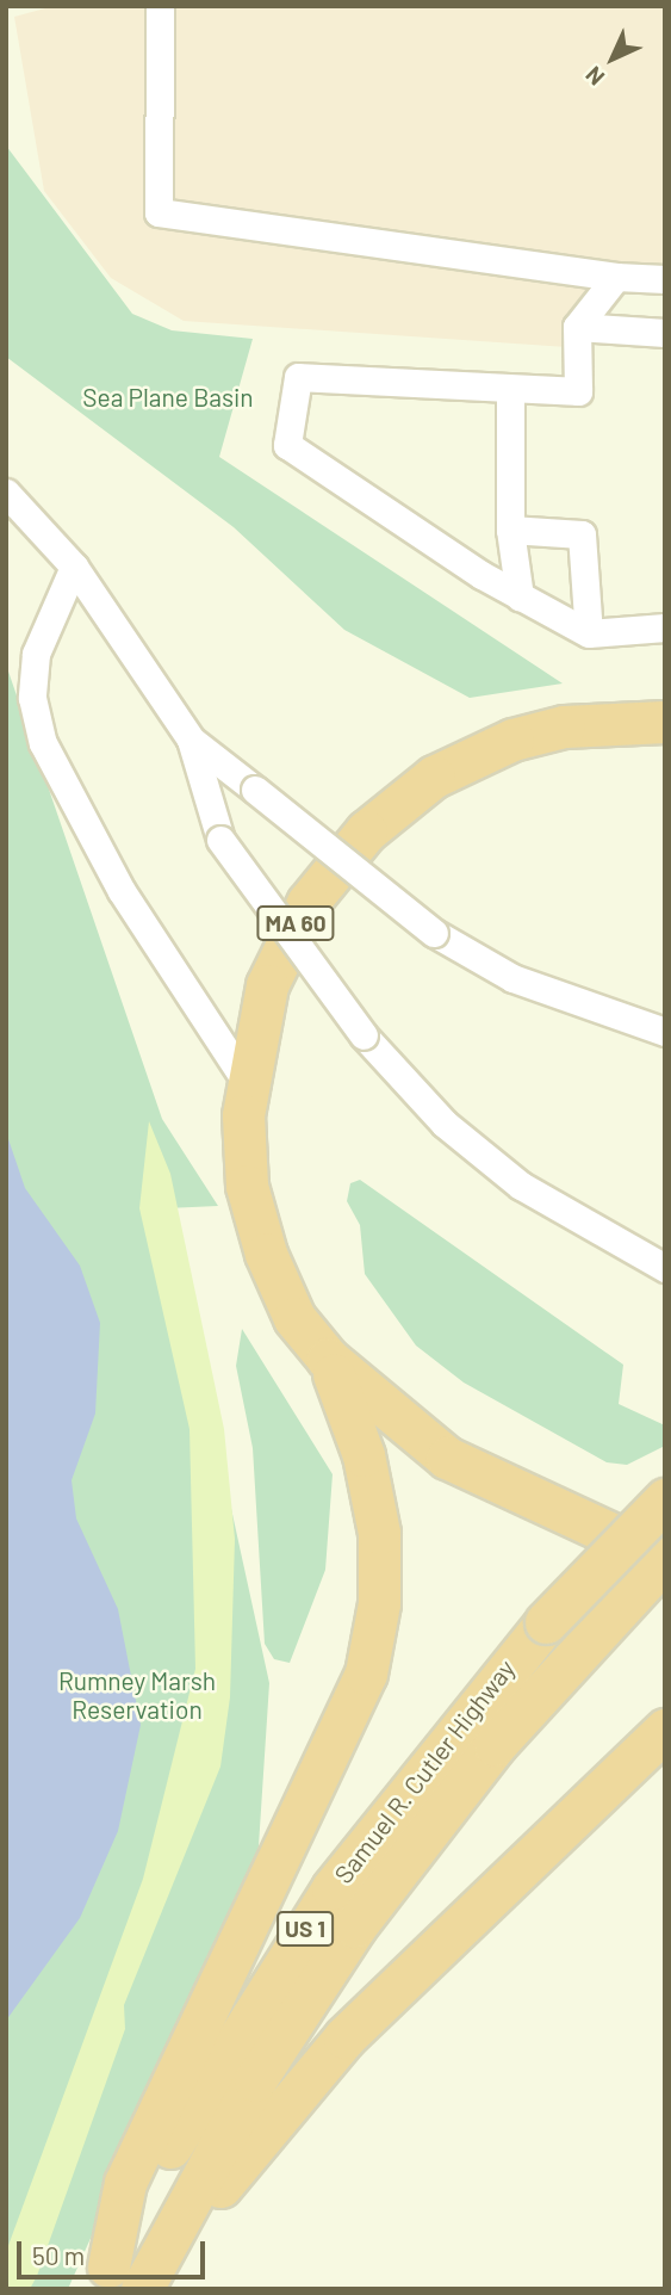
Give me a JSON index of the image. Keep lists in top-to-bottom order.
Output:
{
  "streets": {
    "highway": ["MA 60", "Samuel R. Cutler Highway", "US 1"]
  },
  "crossings": [
    ["MA 60", "Samuel R. Cutler Highway"]
  ],
  "parks": ["Sea Plane Basin", "Rumney Marsh Reservation"],
  "scale_bar": "50 m",
  "north": "bottom left"
}
